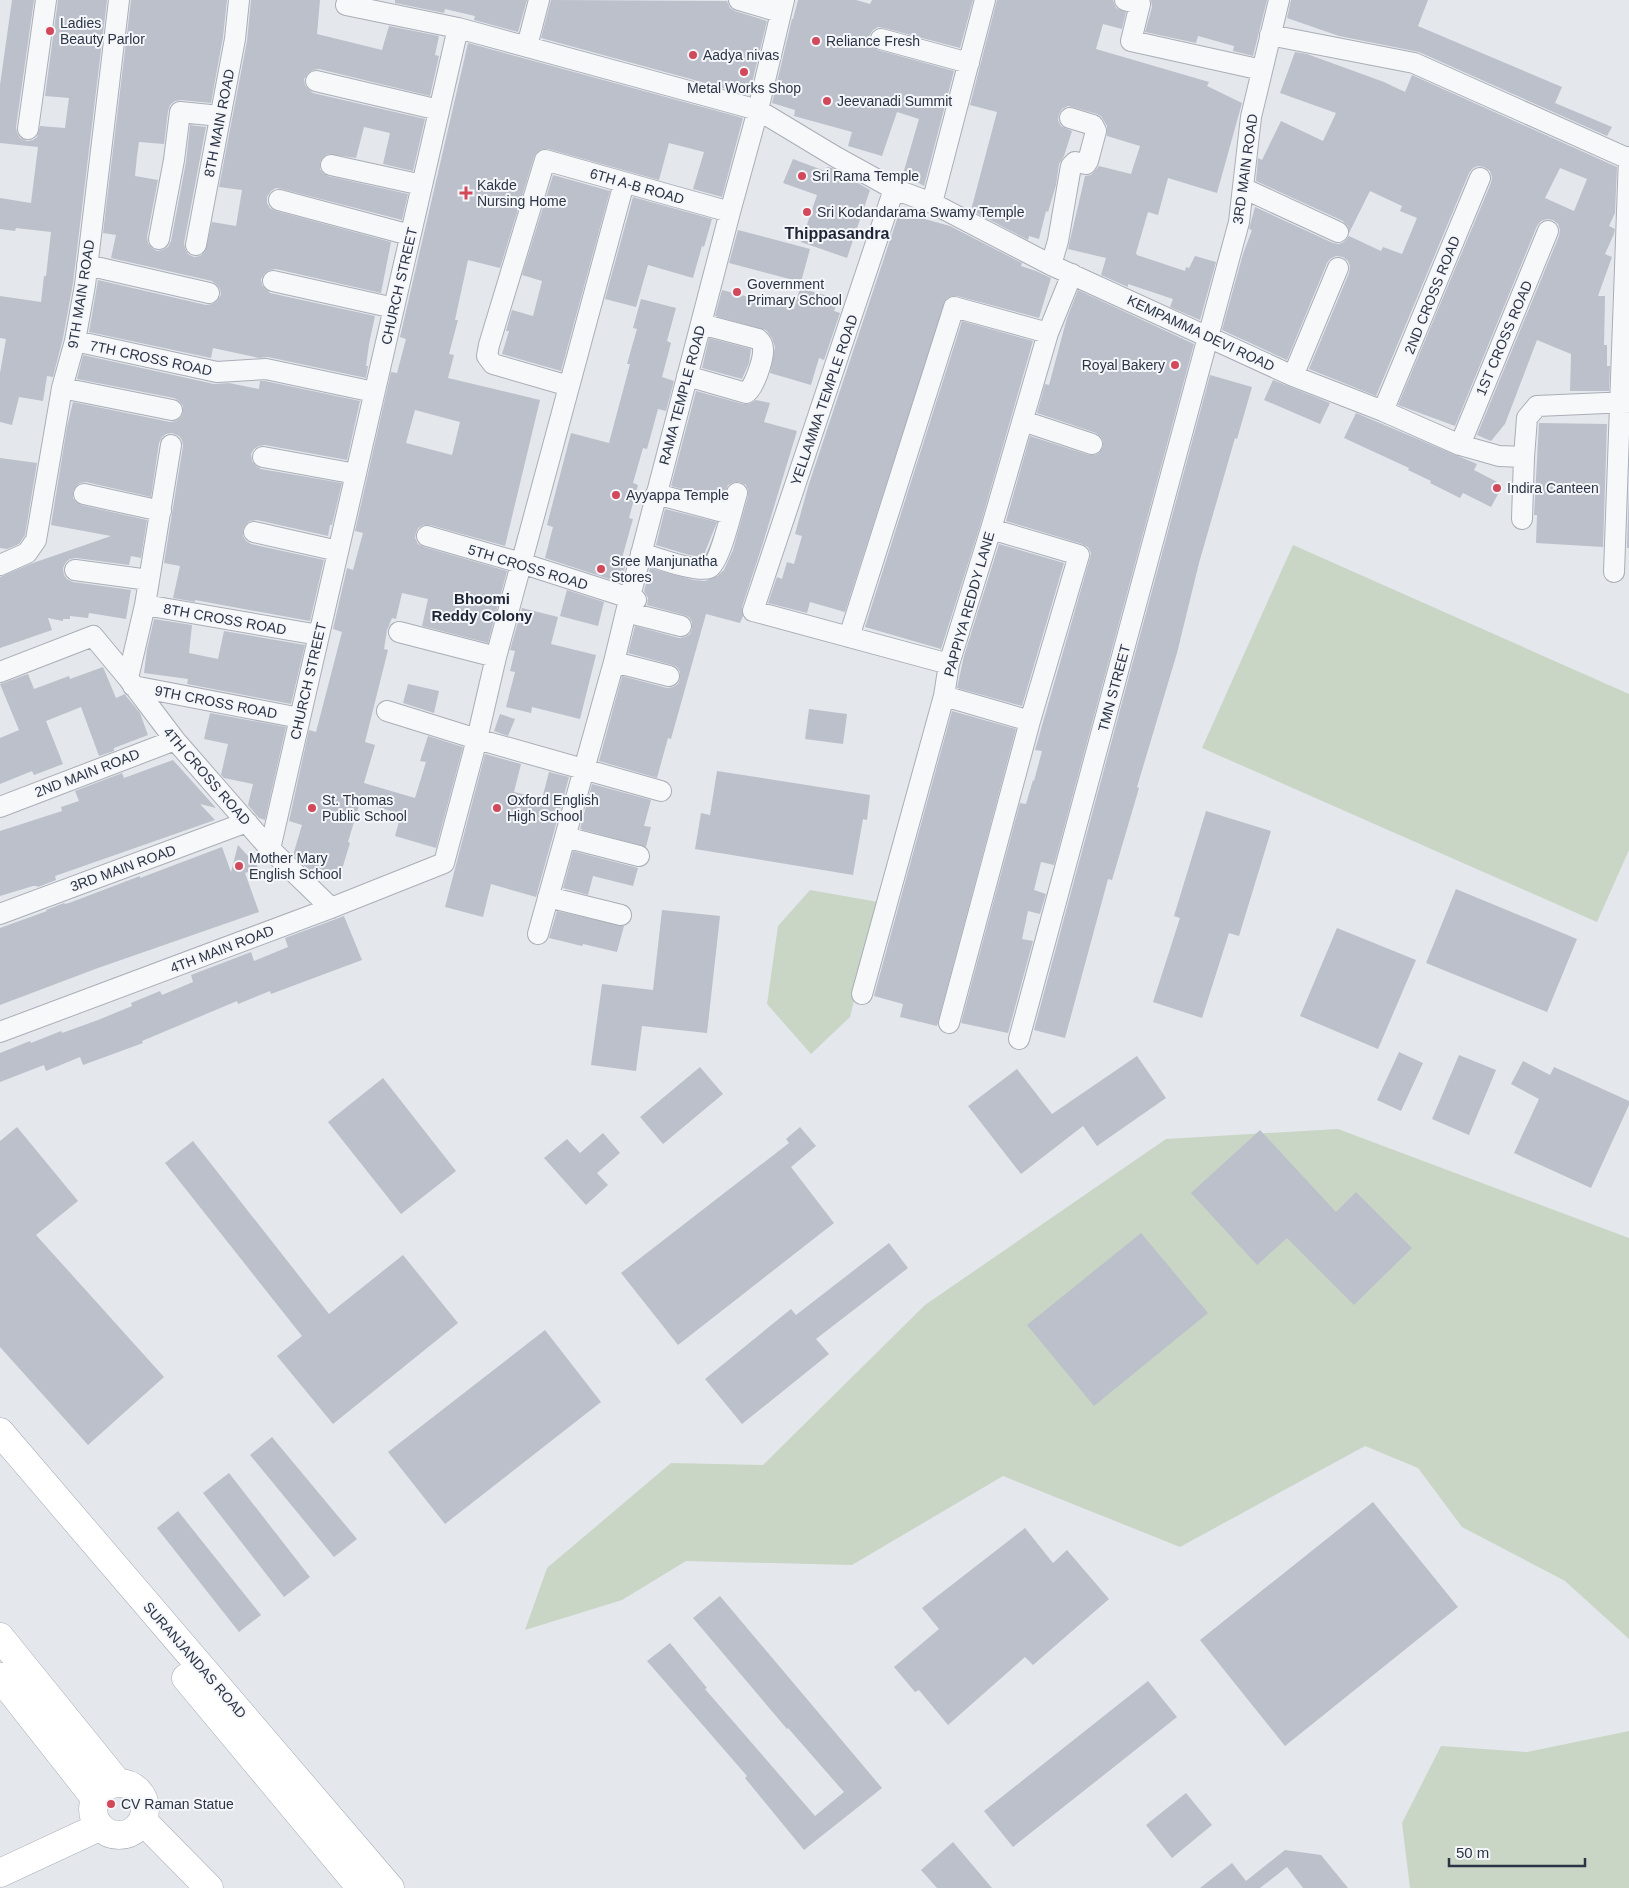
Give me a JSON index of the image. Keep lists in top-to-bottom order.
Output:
{
  "streets": {
    "main road": ["SURANJANDAS ROAD"],
    "street": [
      "8TH MAIN ROAD",
      "3RD MAIN ROAD",
      "6TH A-B ROAD",
      "CHURCH STREET",
      "9TH MAIN ROAD",
      "2ND CROSS ROAD",
      "KEMPAMMA DEVI ROAD",
      "1ST CROSS ROAD",
      "7TH CROSS ROAD",
      "RAMA TEMPLE ROAD",
      "YELLAMMA TEMPLE ROAD",
      "5TH CROSS ROAD",
      "PAPPIYA REDDY LANE",
      "8TH CROSS ROAD",
      "TMN STREET",
      "9TH CROSS ROAD",
      "2ND MAIN ROAD",
      "4TH CROSS ROAD",
      "4TH MAIN ROAD"
    ]
  },
  "crossings": [
    ["3RD MAIN ROAD", "KEMPAMMA DEVI ROAD"],
    ["3RD MAIN ROAD", "TMN STREET"],
    ["3RD MAIN ROAD", "4TH CROSS ROAD"],
    ["6TH A-B ROAD", "RAMA TEMPLE ROAD"],
    ["CHURCH STREET", "7TH CROSS ROAD"],
    ["CHURCH STREET", "8TH CROSS ROAD"],
    ["CHURCH STREET", "9TH CROSS ROAD"],
    ["CHURCH STREET", "4TH CROSS ROAD"],
    ["9TH MAIN ROAD", "7TH CROSS ROAD"],
    ["2ND CROSS ROAD", "KEMPAMMA DEVI ROAD"],
    ["KEMPAMMA DEVI ROAD", "1ST CROSS ROAD"],
    ["KEMPAMMA DEVI ROAD", "RAMA TEMPLE ROAD"],
    ["KEMPAMMA DEVI ROAD", "YELLAMMA TEMPLE ROAD"],
    ["KEMPAMMA DEVI ROAD", "PAPPIYA REDDY LANE"],
    ["KEMPAMMA DEVI ROAD", "TMN STREET"],
    ["RAMA TEMPLE ROAD", "5TH CROSS ROAD"],
    ["8TH CROSS ROAD", "9TH CROSS ROAD"],
    ["8TH CROSS ROAD", "4TH CROSS ROAD"],
    ["9TH CROSS ROAD", "4TH CROSS ROAD"],
    ["2ND MAIN ROAD", "4TH CROSS ROAD"],
    ["4TH CROSS ROAD", "4TH MAIN ROAD"]
  ],
  "districts": ["Thippasandra", "Bhoomi Reddy Colony"],
  "places": {
    "other": [
      "Ladies Beauty Parlor",
      "Reliance Fresh",
      "Aadya nivas",
      "Metal Works Shop",
      "Jeevanadi Summit",
      "Sri Rama Temple",
      "Sri Kodandarama Swamy Temple",
      "Government Primary School",
      "Royal Bakery",
      "Indira Canteen",
      "Ayyappa Temple",
      "Sree Manjunatha Stores",
      "St. Thomas Public School",
      "Oxford English High School",
      "Mother Mary English School",
      "CV Raman Statue"
    ],
    "health": ["Kakde Nursing Home"]
  },
  "scale_bar": "50 m"
}
